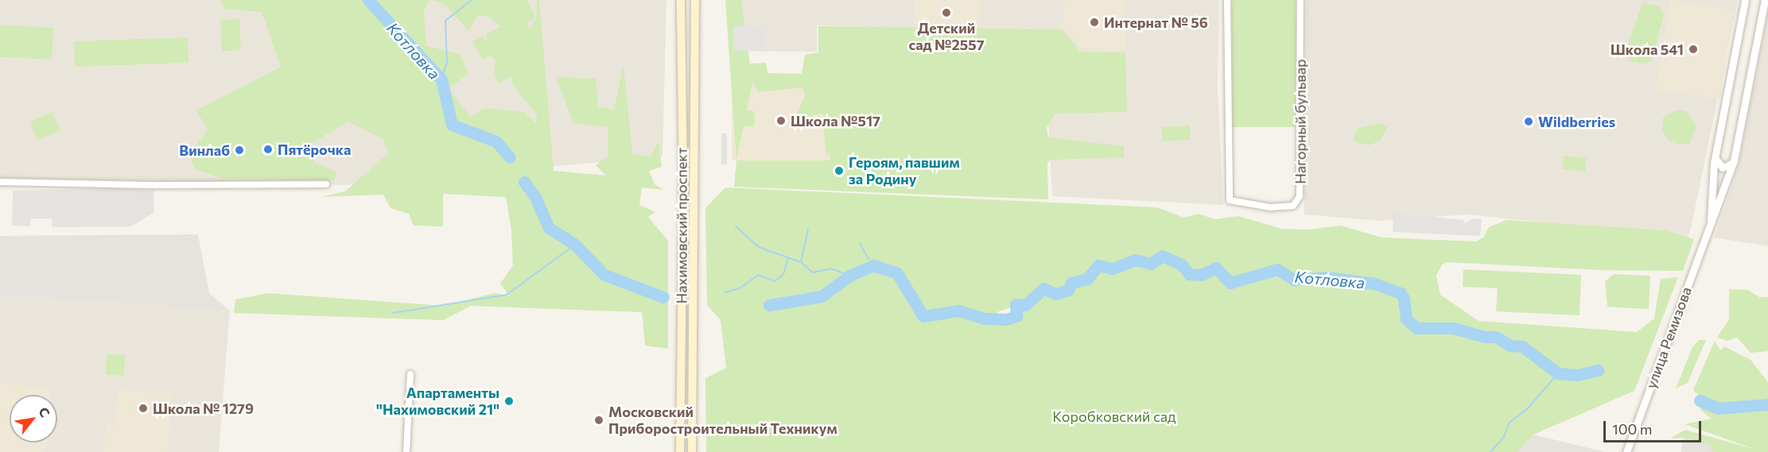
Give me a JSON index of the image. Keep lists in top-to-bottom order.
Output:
{
  "streets": {
    "main road": ["Нахимовский проспект"],
    "street": ["Нагорный бульвар", "улица Ремизова"]
  },
  "water": ["Котловка"],
  "parks": ["Коробковский сад"],
  "places": [
    "Детский сад №2557",
    "Интернат № 56",
    "Школа 541",
    "Школа №517",
    "Wildberries",
    "Пятёрочка",
    "Винлаб",
    "Героям, павшим за Родину",
    "Апартаменты \"Нахимовский 21\"",
    "Школа № 1279",
    "Московский Приборостроительный Техникум"
  ],
  "scale_bar": "100 m",
  "north": "top right"
}
